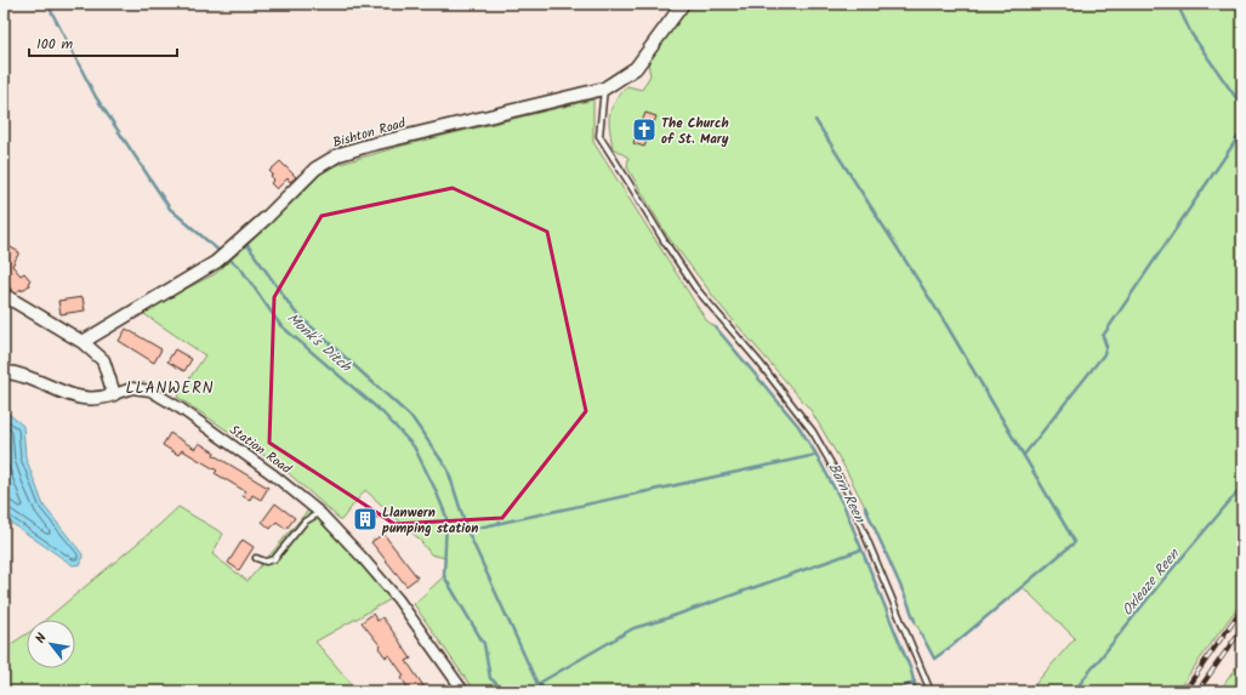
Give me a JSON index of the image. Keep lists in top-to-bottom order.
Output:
{
  "streets": {
    "street": ["Bishton Road", "Station Road"]
  },
  "districts": ["LLANWERN"],
  "water": ["Monk's Ditch", "Barn Reen", "Oxleaze Reen"],
  "places": {
    "church": ["The Church of St. Mary"],
    "building": ["Llanwern pumping station"]
  },
  "scale_bar": "100 m",
  "north": "top left"
}
